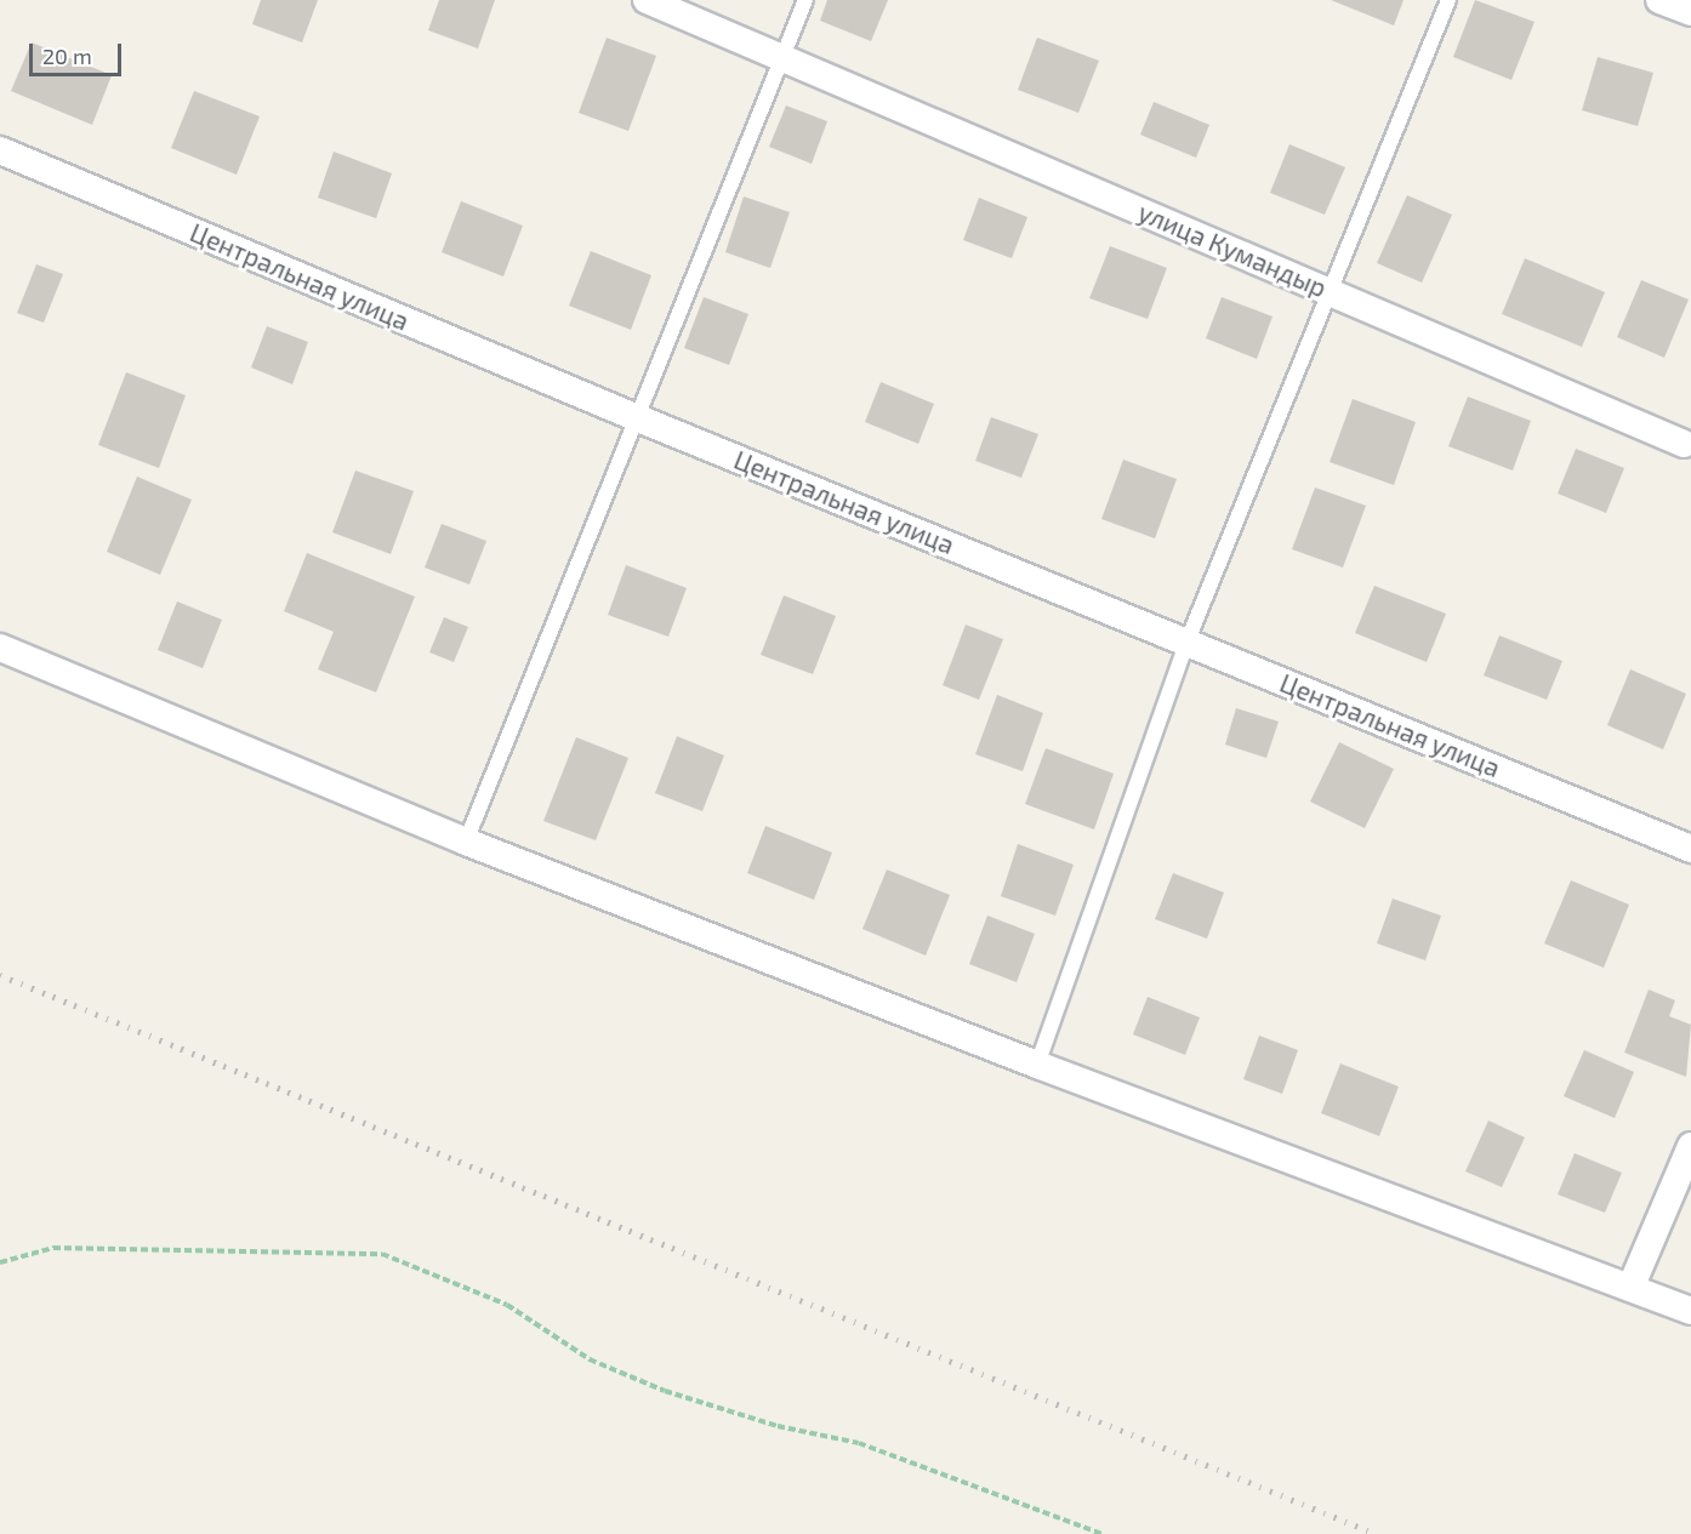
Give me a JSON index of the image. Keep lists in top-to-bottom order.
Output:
{
  "streets": {
    "street": ["улица Кумандыр", "Центральная улица"]
  },
  "scale_bar": "20 m"
}
